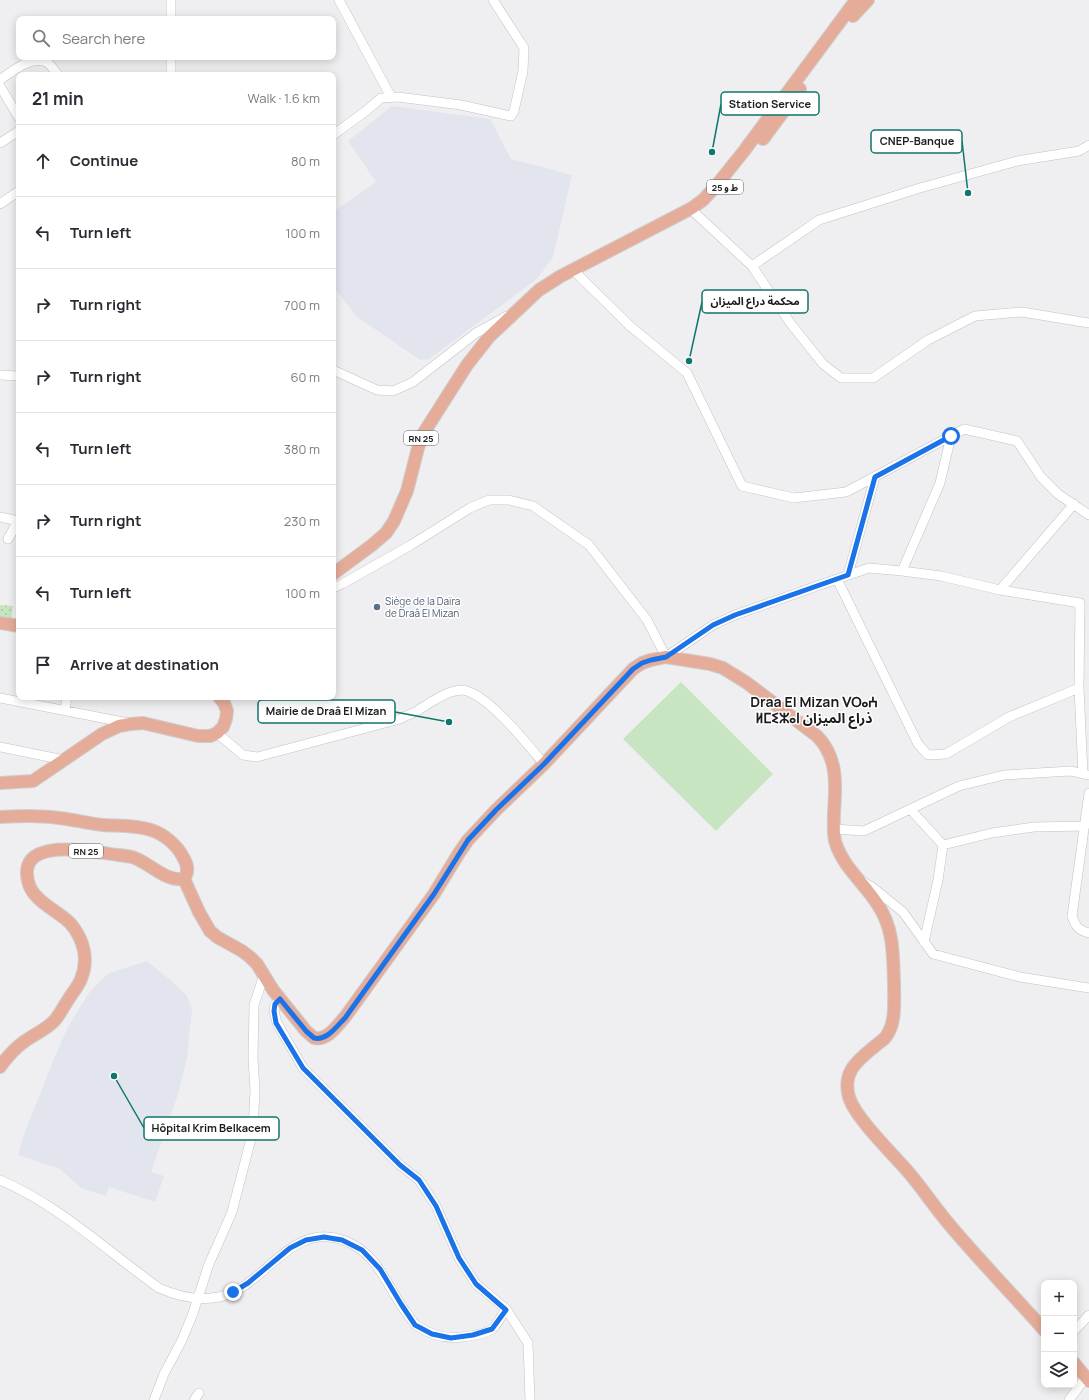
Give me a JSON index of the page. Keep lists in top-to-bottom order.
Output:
{
  "streets": {
    "main road": ["ط و 25", "RN 25"]
  },
  "crossings": [
    ["ط و 25", "RN 25"]
  ],
  "districts": ["Draa El Mizan ⴸⵔⴰⵄ ⵍⵎⵉⵣⴰⵏ ذراع الميزان"],
  "places": [
    "Station Service",
    "CNEP-Banque",
    "محكمة دراع الميزان",
    "Siège de la Daïra de Draâ El Mizan",
    "Mairie de Draâ El Mizan",
    "Hôpital Krim Belkacem"
  ],
  "page": {
    "search": "Search here",
    "heading": ["21 min", "Walk · 1.6 km"],
    "list": [
      ["Continue", "80 m"],
      ["Turn left", "100 m"],
      ["Turn right", "700 m"],
      ["Turn right", "60 m"],
      ["Turn left", "380 m"],
      ["Turn right", "230 m"],
      ["Turn left", "100 m"],
      "Arrive at destination"
    ],
    "map_buttons": ["+", "−"]
  }
}
